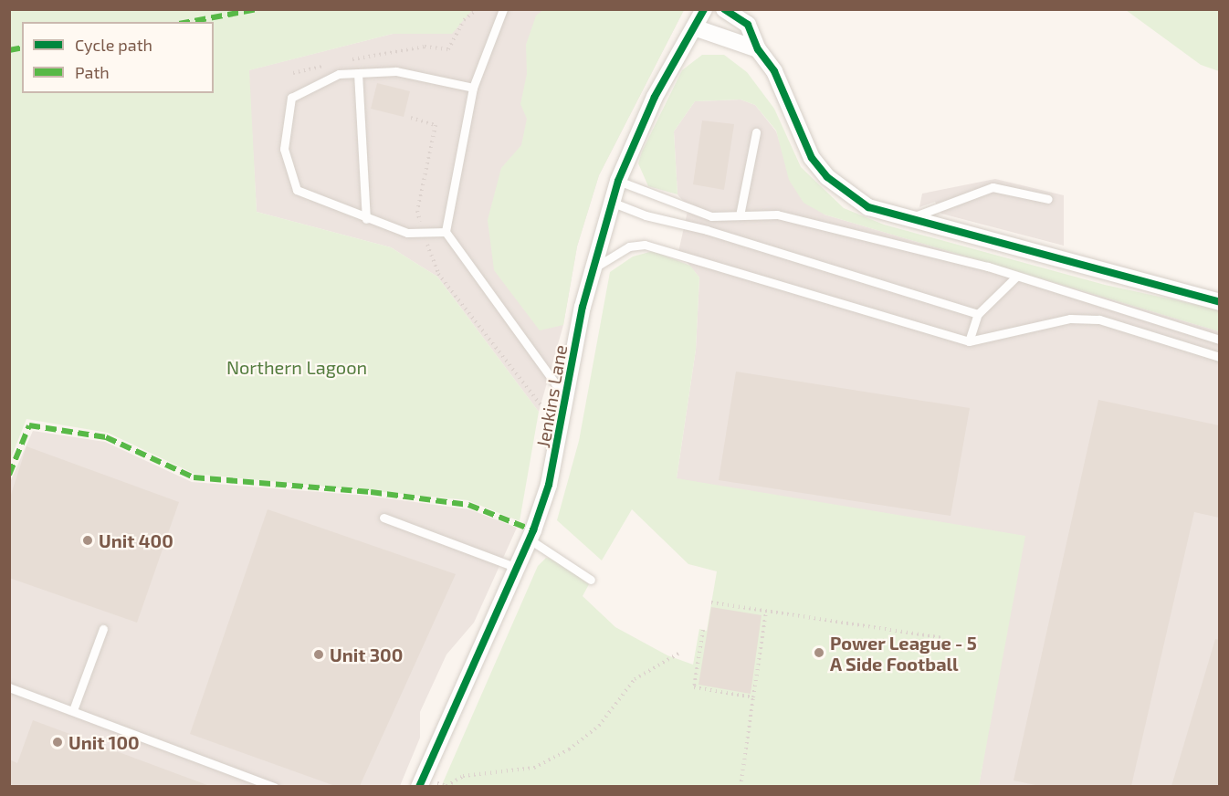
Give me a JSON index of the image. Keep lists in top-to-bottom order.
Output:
{
  "streets": {
    "street": ["Jenkins Lane"]
  },
  "parks": ["Northern Lagoon"],
  "places": [
    "Unit 400",
    "Power League - 5 A Side Football",
    "Unit 300",
    "Unit 100"
  ],
  "legend": ["Cycle path", "Path"]
}
